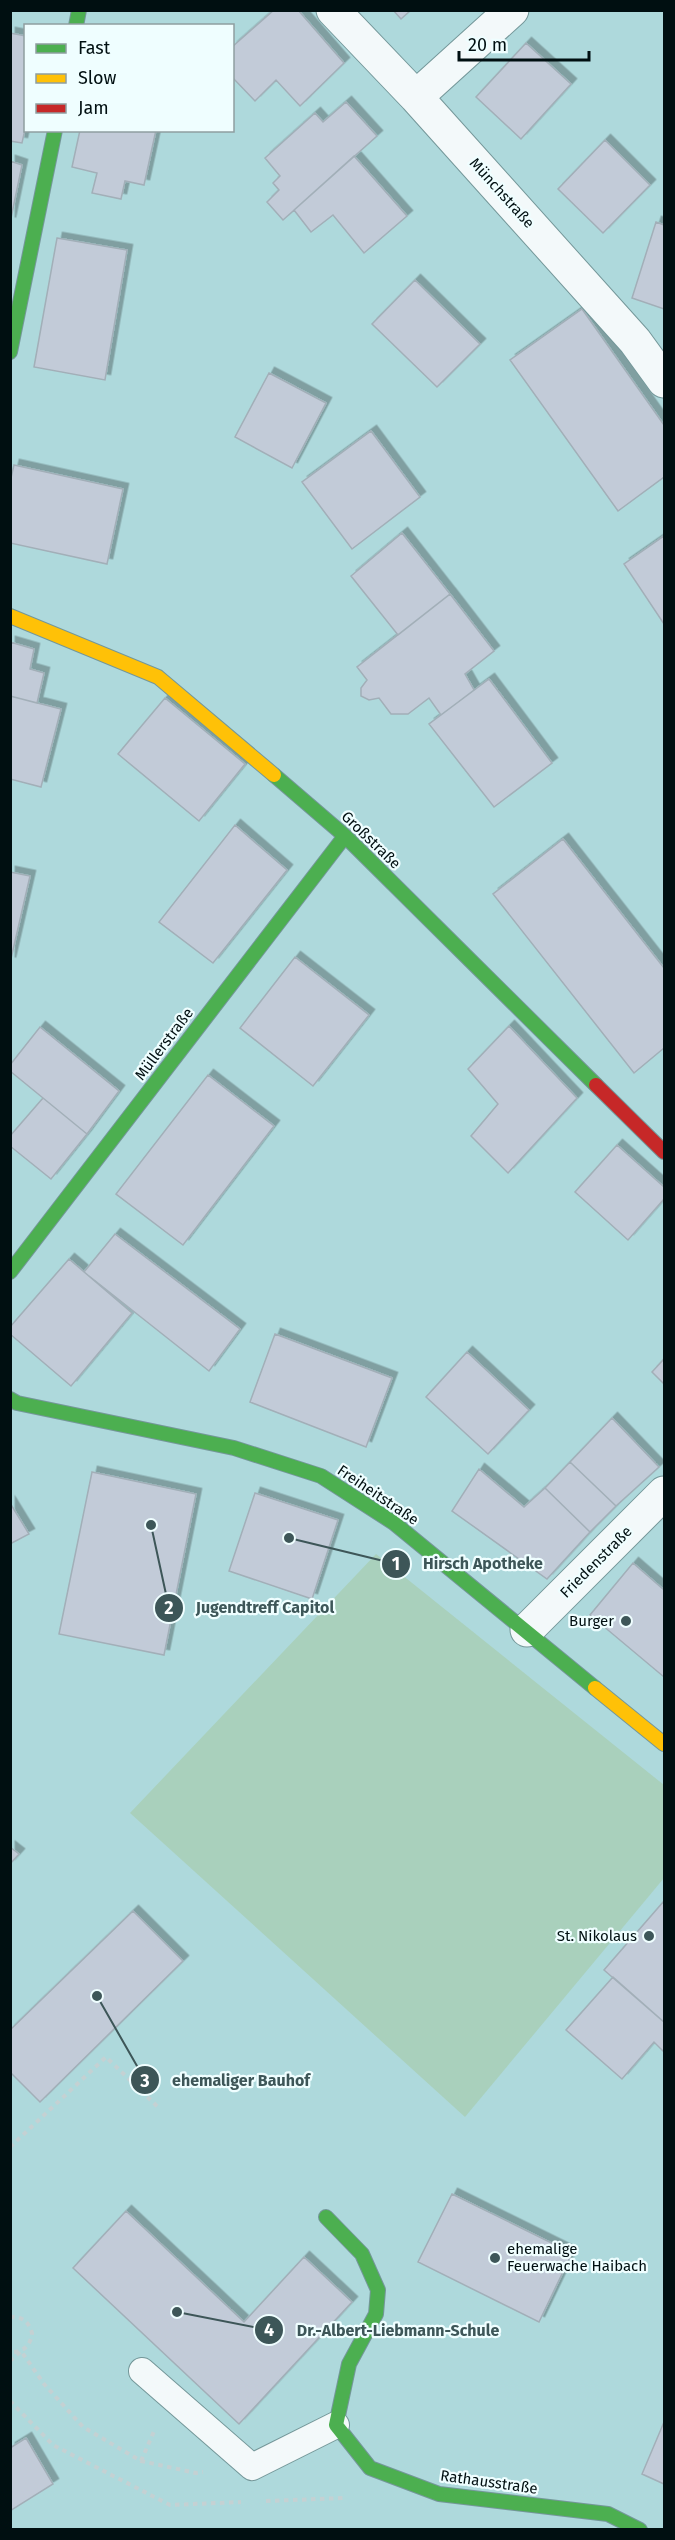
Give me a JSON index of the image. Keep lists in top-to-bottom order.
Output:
{
  "streets": {
    "street": [
      "Münchstraße",
      "Großstraße",
      "Müllerstraße",
      "Freiheitstraße",
      "Friedenstraße",
      "Rathausstraße"
    ]
  },
  "crossings": [
    ["Großstraße", "Müllerstraße"],
    ["Freiheitstraße", "Friedenstraße"]
  ],
  "places": [
    "Jugendtreff Capitol",
    "Hirsch Apotheke",
    "Burger",
    "St. Nikolaus",
    "ehemaliger Bauhof",
    "ehemalige Feuerwache Haibach",
    "Dr.-Albert-Liebmann-Schule"
  ],
  "legend": ["Fast", "Slow", "Jam"],
  "scale_bar": "20 m"
}
